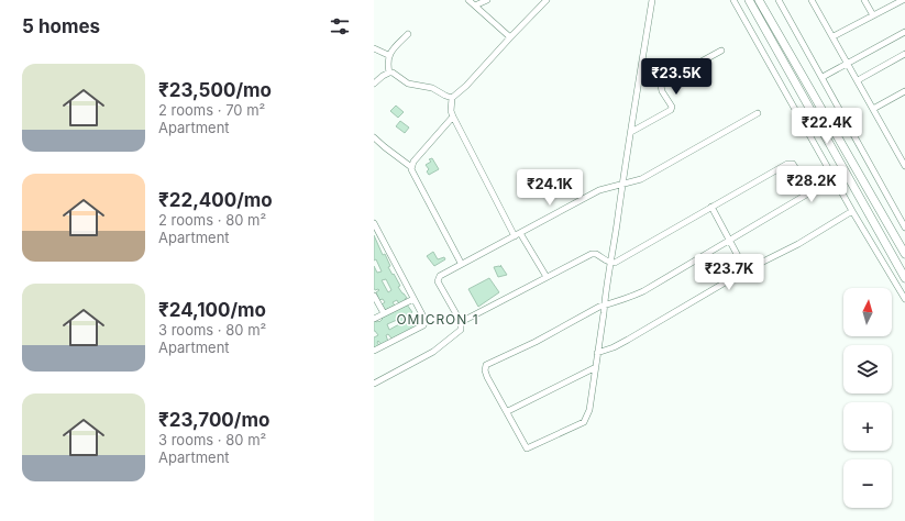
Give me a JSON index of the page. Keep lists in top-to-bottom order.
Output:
{
  "districts": ["OMICRON 1"],
  "north": "top",
  "page": {
    "heading": "5 homes",
    "list": [
      {
        "name": "₹23,500/mo",
        "note": "2 rooms · 70 m² · Apartment"
      },
      {
        "name": "₹22,400/mo",
        "note": "2 rooms · 80 m² · Apartment"
      },
      {
        "name": "₹24,100/mo",
        "note": "3 rooms · 80 m² · Apartment"
      },
      {
        "name": "₹23,700/mo",
        "note": "3 rooms · 80 m² · Apartment"
      }
    ],
    "price": [
      "₹23.5K",
      "₹22.4K",
      "₹28.2K",
      "₹24.1K",
      "₹23.7K"
    ],
    "map_buttons": ["+", "−"]
  }
}
